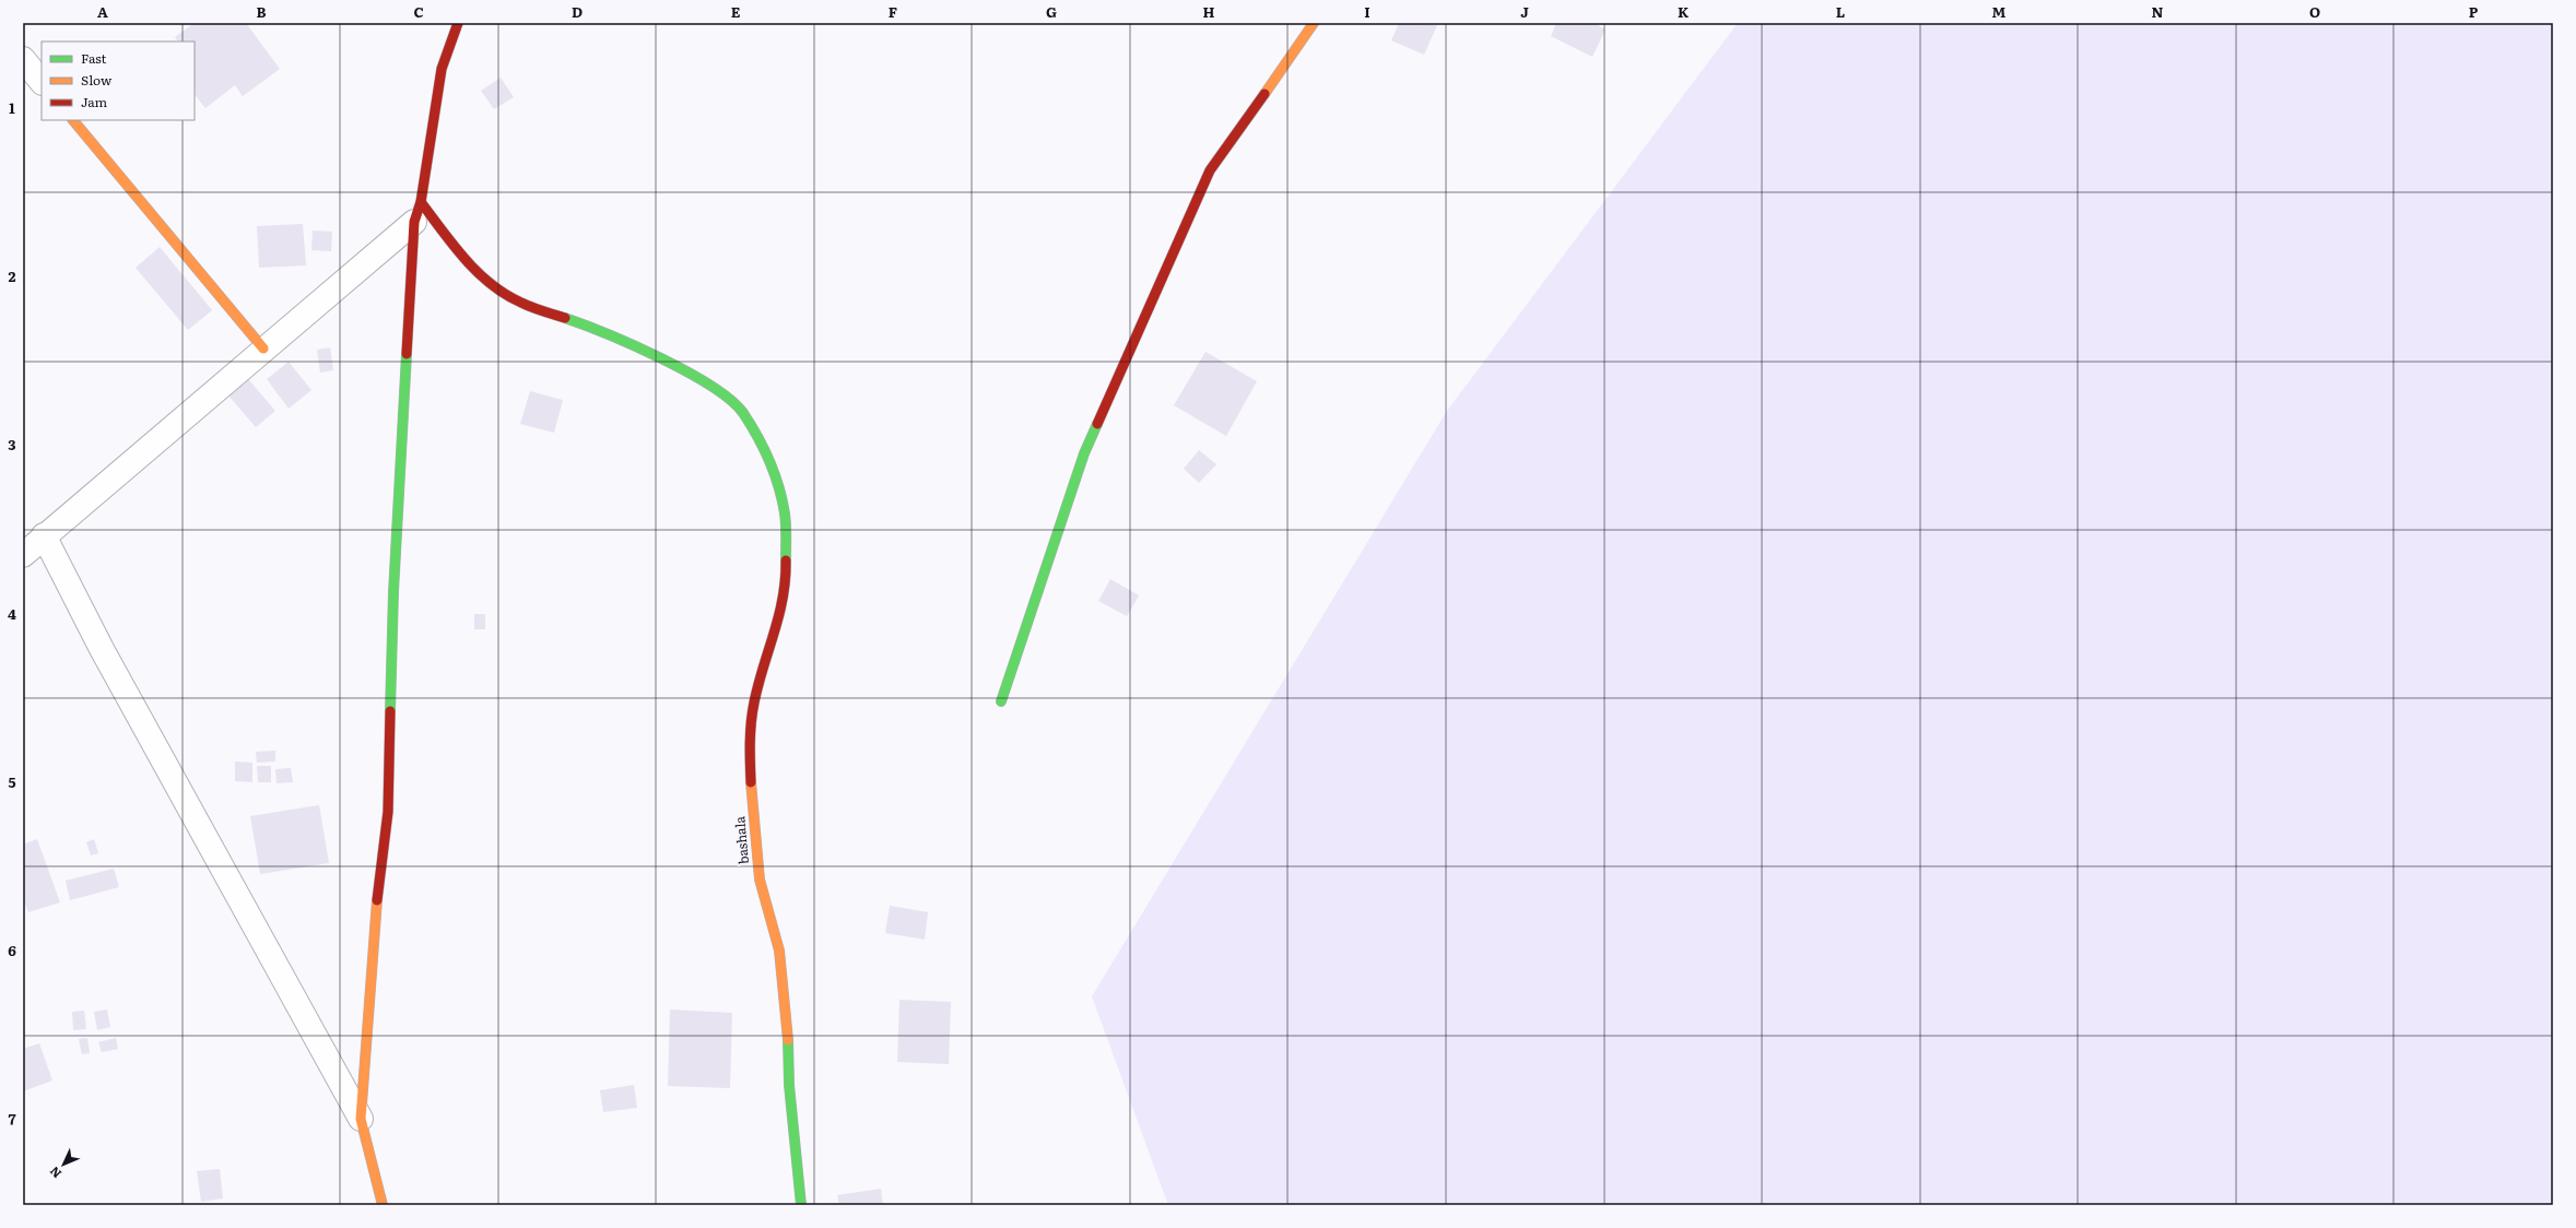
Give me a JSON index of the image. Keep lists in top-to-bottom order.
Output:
{
  "streets": {
    "street": ["bashala"]
  },
  "legend": ["Fast", "Slow", "Jam"],
  "north": "bottom left",
  "grid": {
    "columns": [
      "A",
      "B",
      "C",
      "D",
      "E",
      "F",
      "G",
      "H",
      "I",
      "J",
      "K",
      "L",
      "M",
      "N",
      "O",
      "P"
    ],
    "rows": [
      "1",
      "2",
      "3",
      "4",
      "5",
      "6",
      "7"
    ]
  }
}
